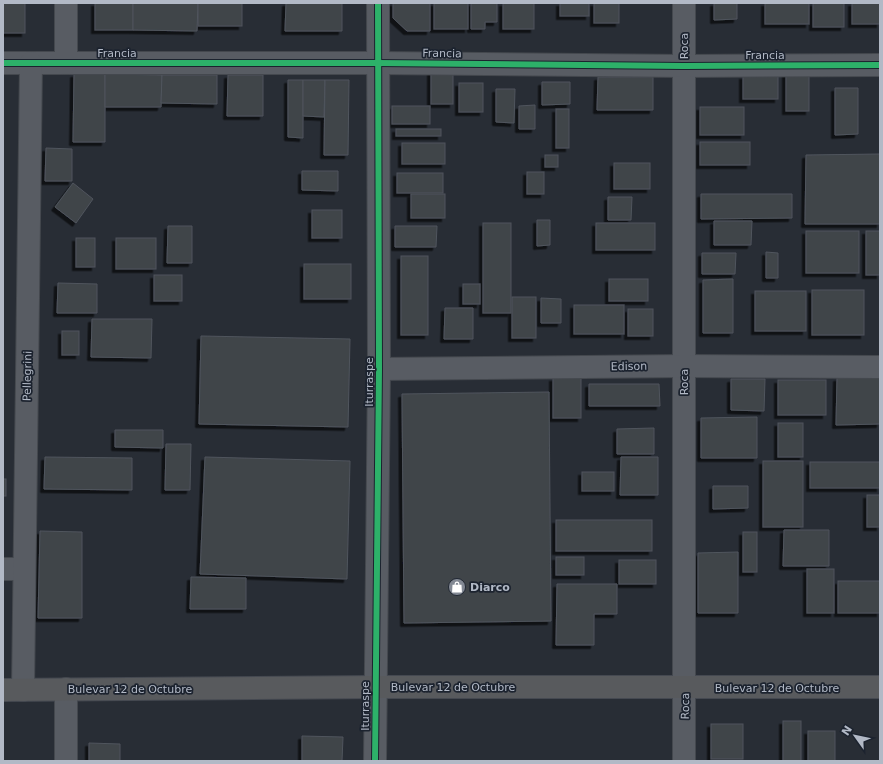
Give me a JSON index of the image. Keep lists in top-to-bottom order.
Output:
{
  "streets": {
    "highway": ["Bulevar 12 de Octubre"],
    "street": [
      "Roca",
      "Francia",
      "Edison",
      "Pellegrini",
      "Iturraspe"
    ]
  },
  "crossings": [
    ["Roca", "Francia"],
    ["Roca", "Edison"],
    ["Roca", "Bulevar 12 de Octubre"],
    ["Francia", "Pellegrini"],
    ["Francia", "Iturraspe"],
    ["Edison", "Iturraspe"],
    ["Pellegrini", "Bulevar 12 de Octubre"],
    ["Iturraspe", "Bulevar 12 de Octubre"]
  ],
  "places": {
    "shop": ["Diarco"]
  },
  "north": "top left"
}
